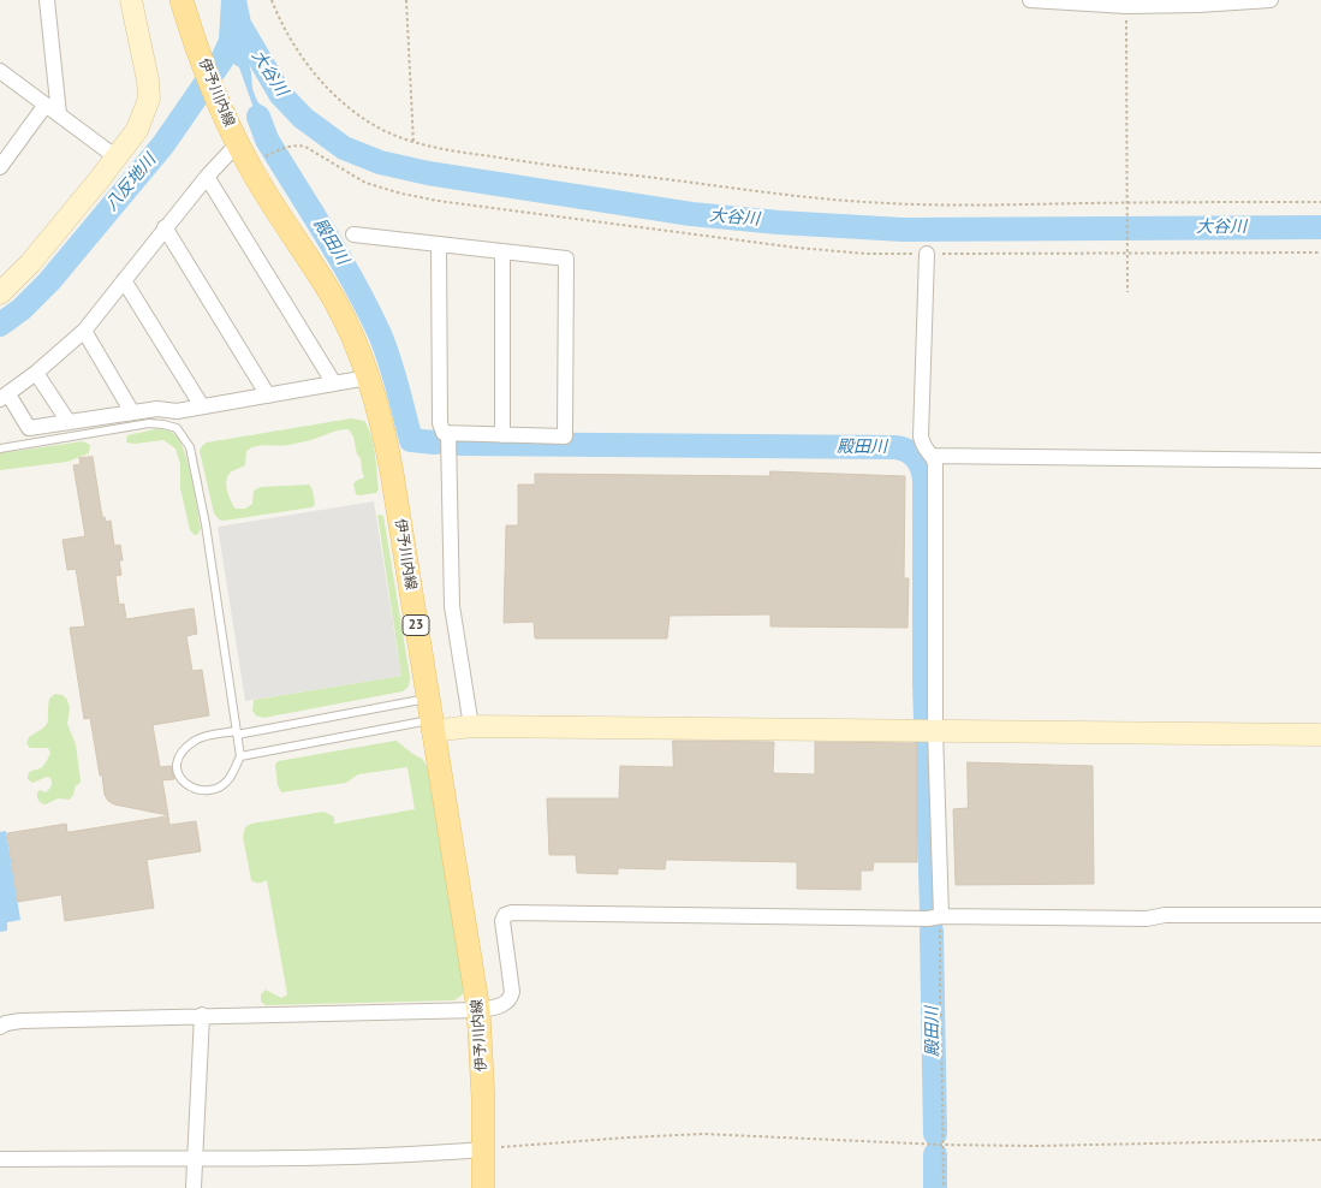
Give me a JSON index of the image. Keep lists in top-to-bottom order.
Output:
{
  "streets": {
    "main road": ["伊予川内線", "23"]
  },
  "water": ["大谷川", "八反地川", "殿田川"]
}
